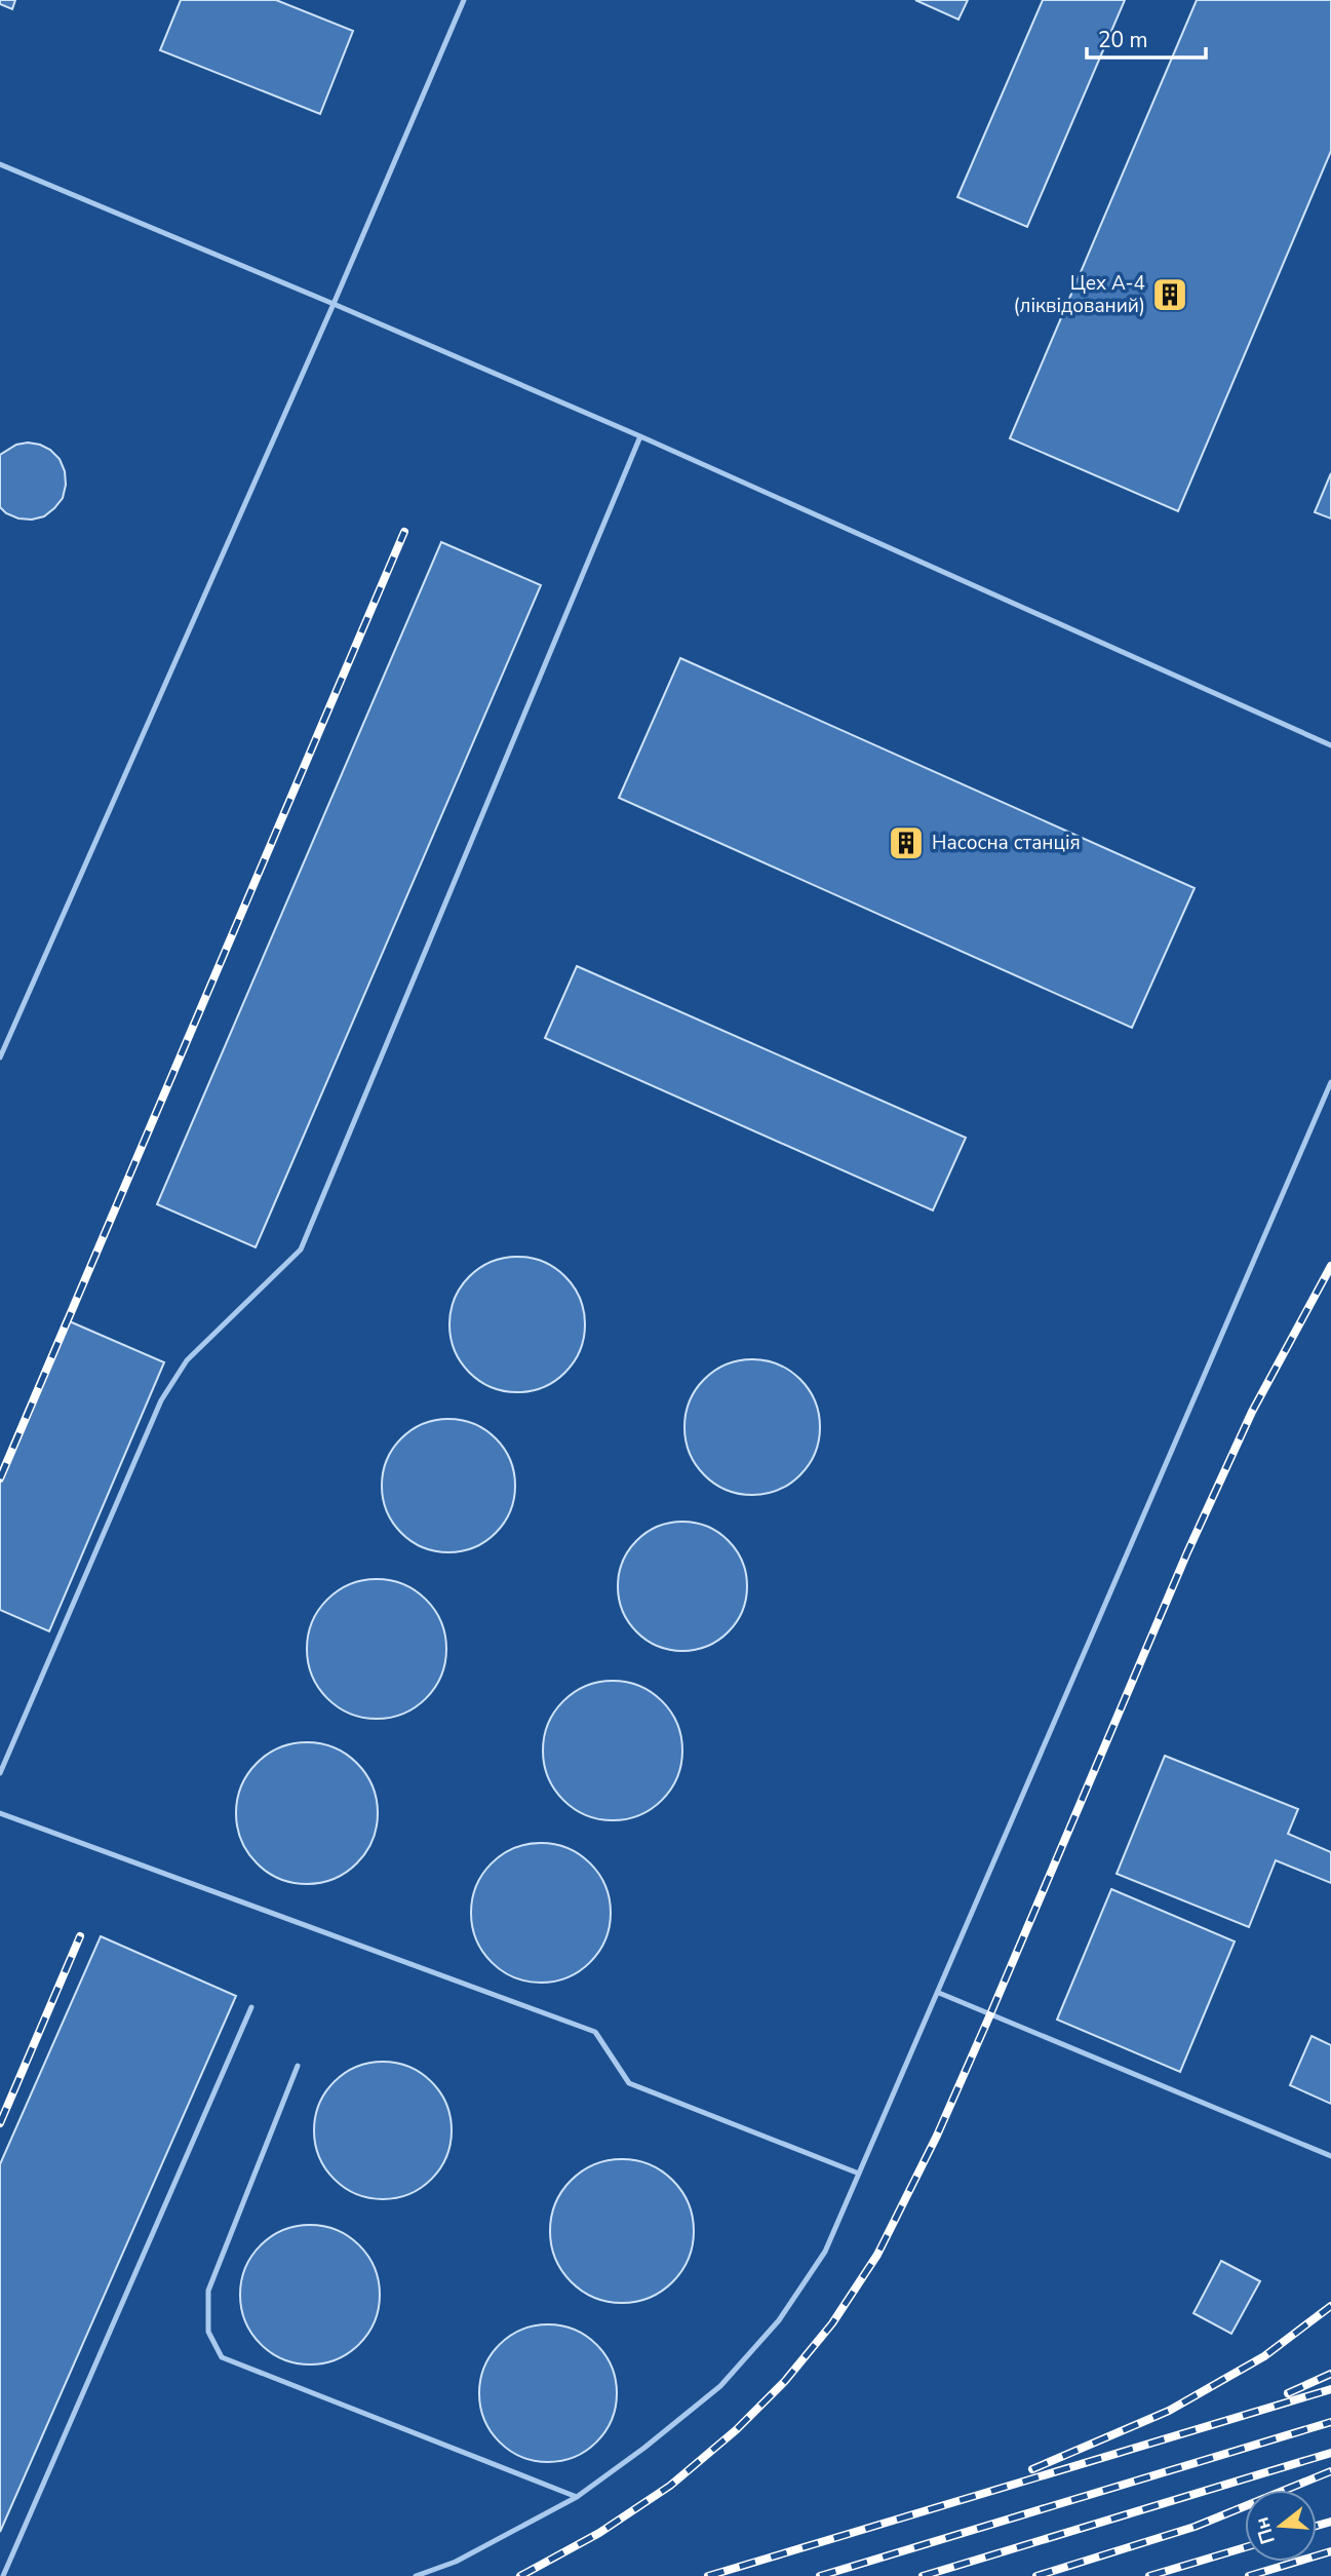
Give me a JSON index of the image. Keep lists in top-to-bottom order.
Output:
{
  "places": {
    "building": ["Цех А-4 (ліквідований)", "Насосна станція"]
  },
  "scale_bar": "20 m",
  "north": "left"
}
